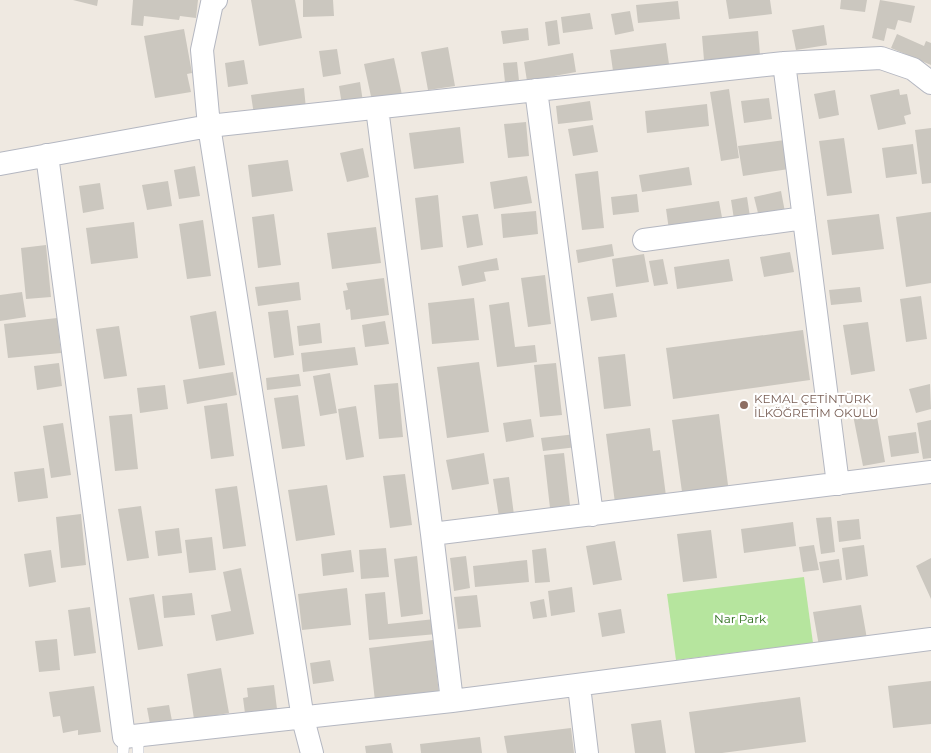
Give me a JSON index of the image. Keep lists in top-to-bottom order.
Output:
{
  "parks": ["Nar Park"],
  "places": ["KEMAL ÇETİNTÜRK İLKÖĞRETİM OKULU"]
}
